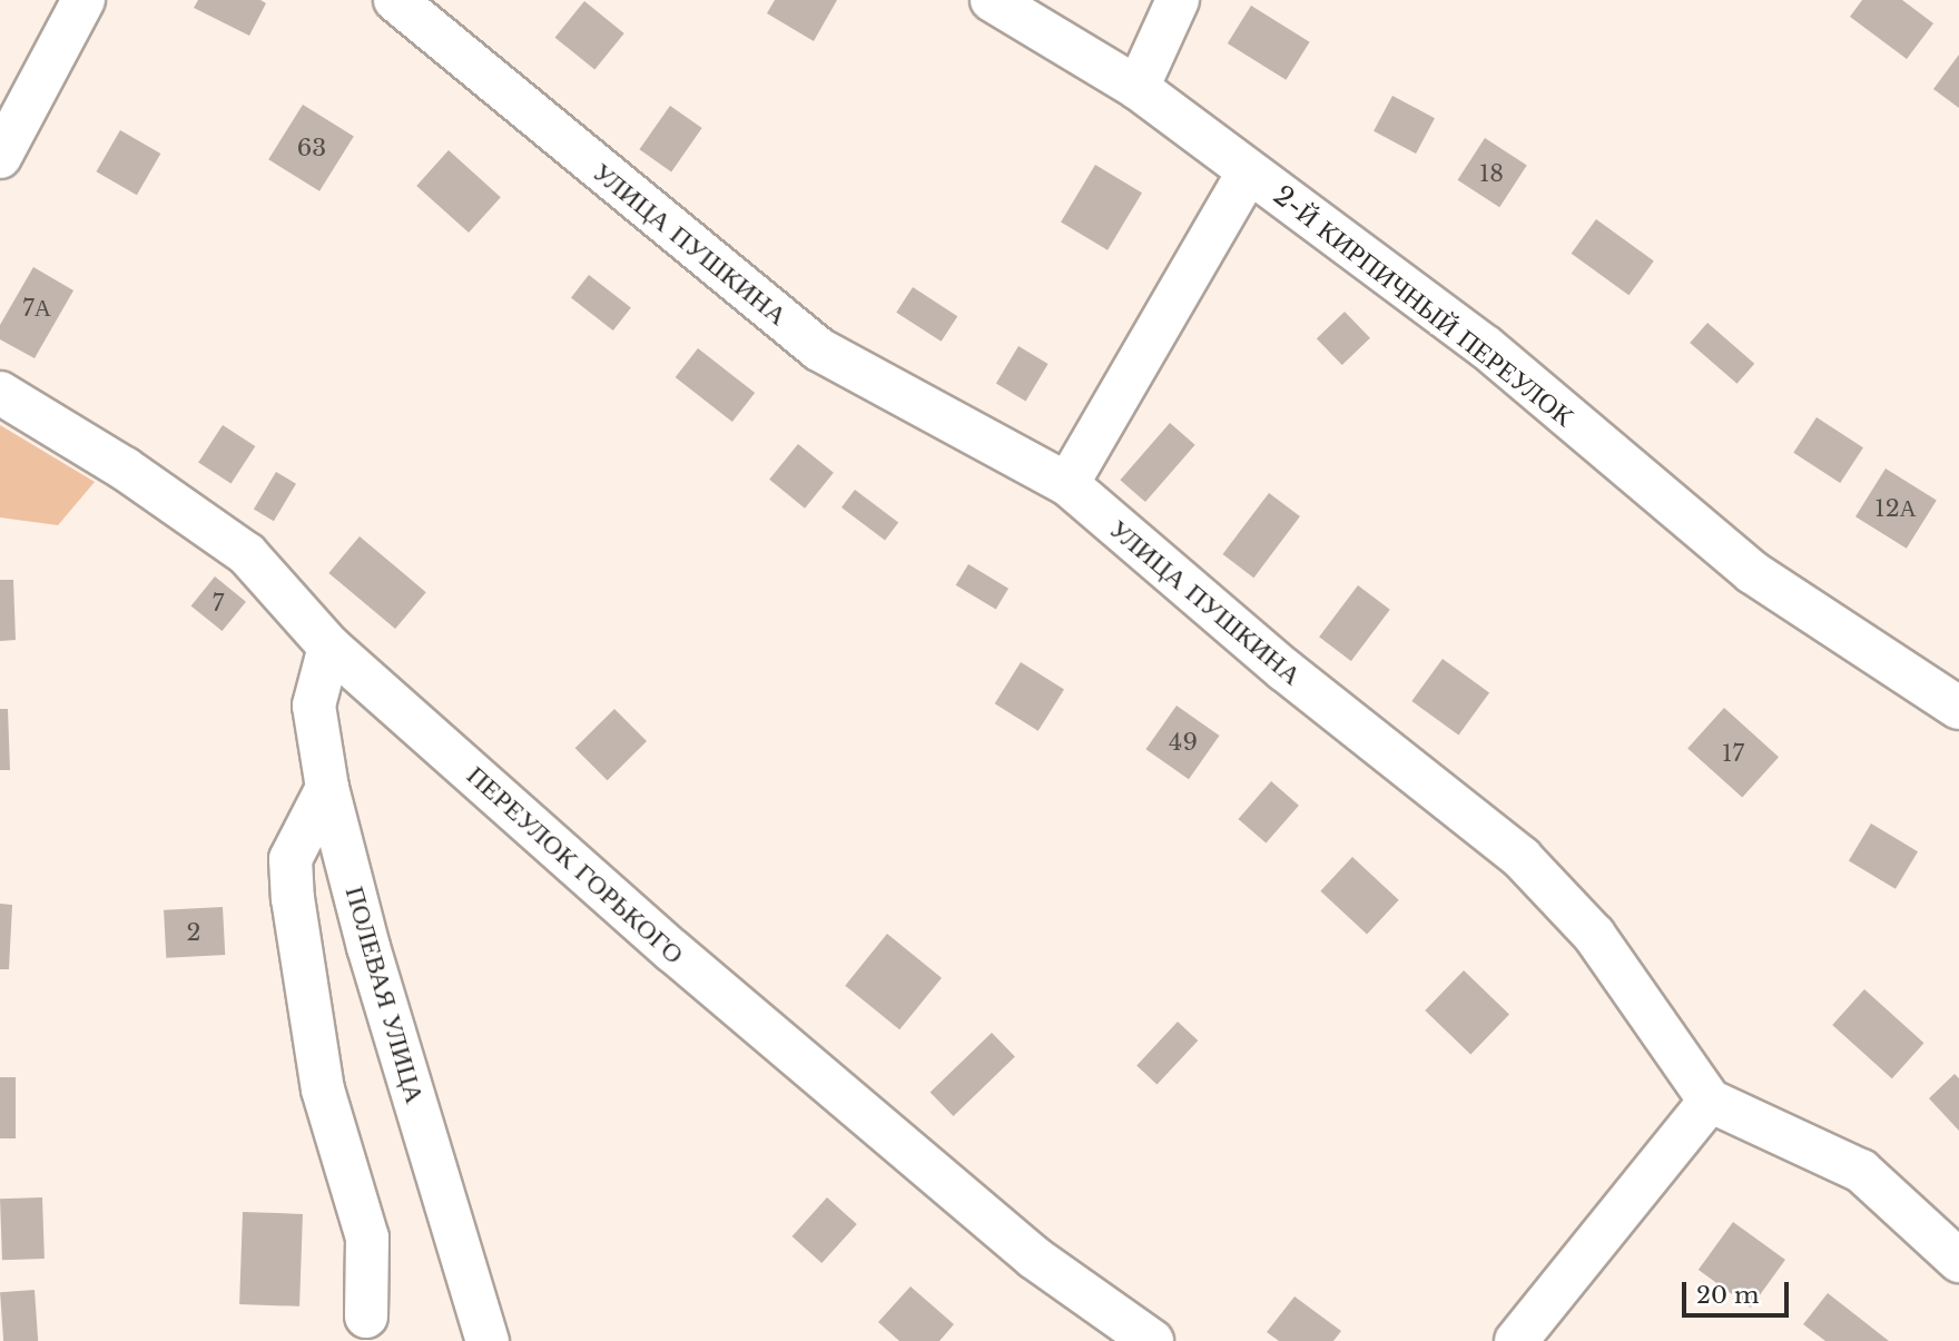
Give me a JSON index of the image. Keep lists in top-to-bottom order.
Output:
{
  "streets": {
    "street": [
      "УЛИЦА ПУШКИНА",
      "2-Й КИРПИЧНЫЙ ПЕРЕУЛОК",
      "ПЕРЕУЛОК ГОРЬКОГО",
      "ПОЛЕВАЯ УЛИЦА"
    ]
  },
  "crossings": [
    ["ПЕРЕУЛОК ГОРЬКОГО", "ПОЛЕВАЯ УЛИЦА"]
  ],
  "house_numbers": [
    "63",
    "18",
    "7А",
    "12А",
    "7",
    "49",
    "17",
    "2"
  ],
  "scale_bar": "20 m"
}
